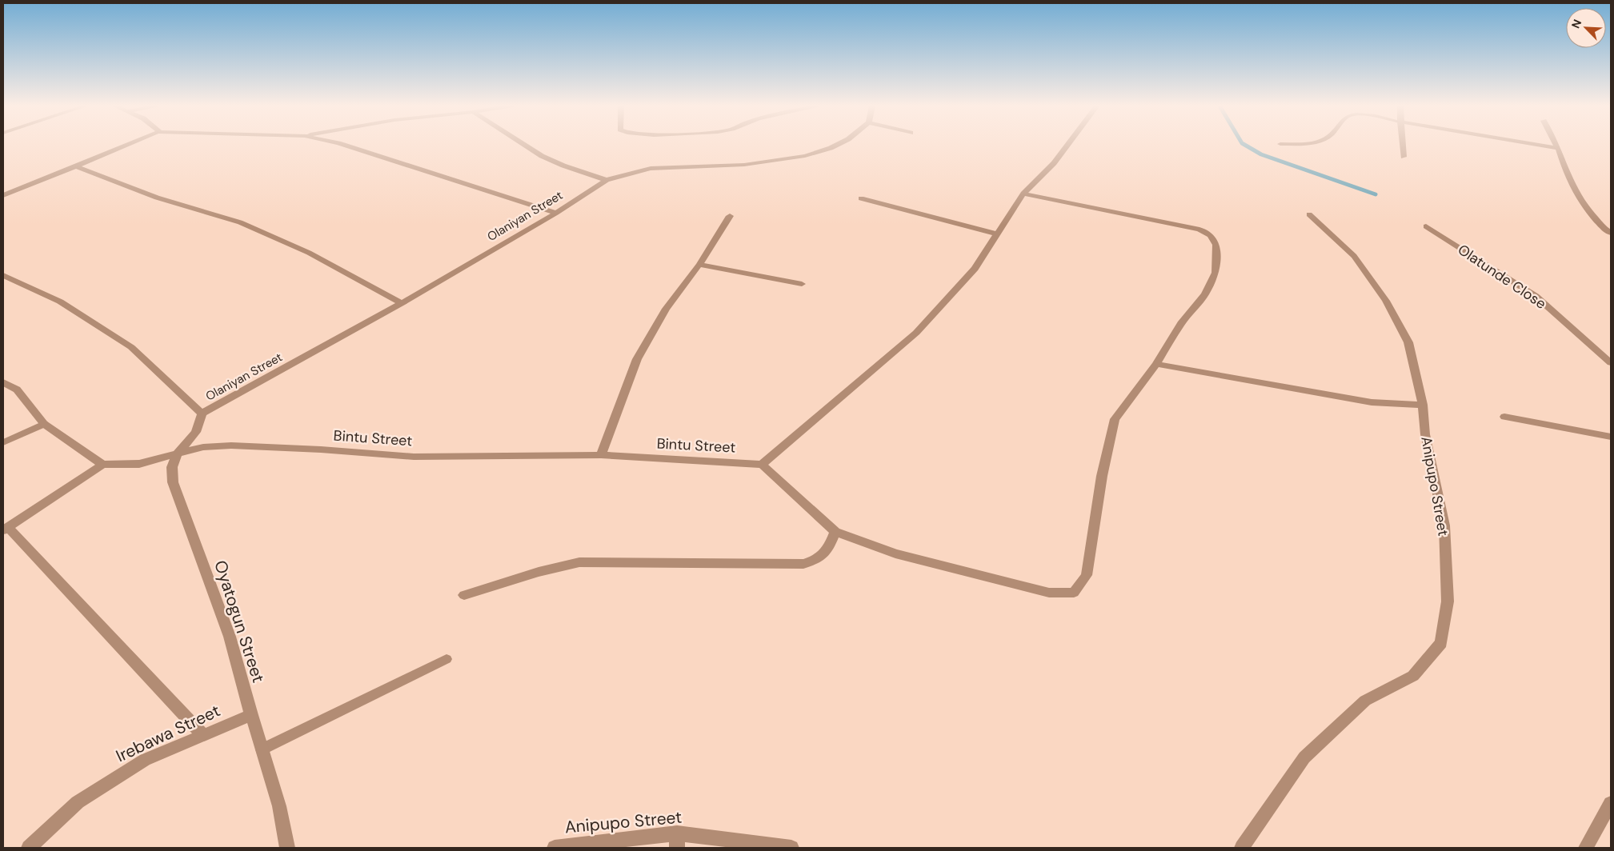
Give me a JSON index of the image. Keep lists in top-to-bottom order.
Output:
{
  "streets": {
    "street": [
      "Olaniyan Street",
      "Olatunde Close",
      "Bintu Street",
      "Anipupo Street",
      "Oyatogun Street",
      "Irebawa Street"
    ]
  },
  "crossings": [
    ["Olaniyan Street", "Oyatogun Street"],
    ["Bintu Street", "Oyatogun Street"],
    ["Oyatogun Street", "Irebawa Street"]
  ],
  "north": "top left"
}
